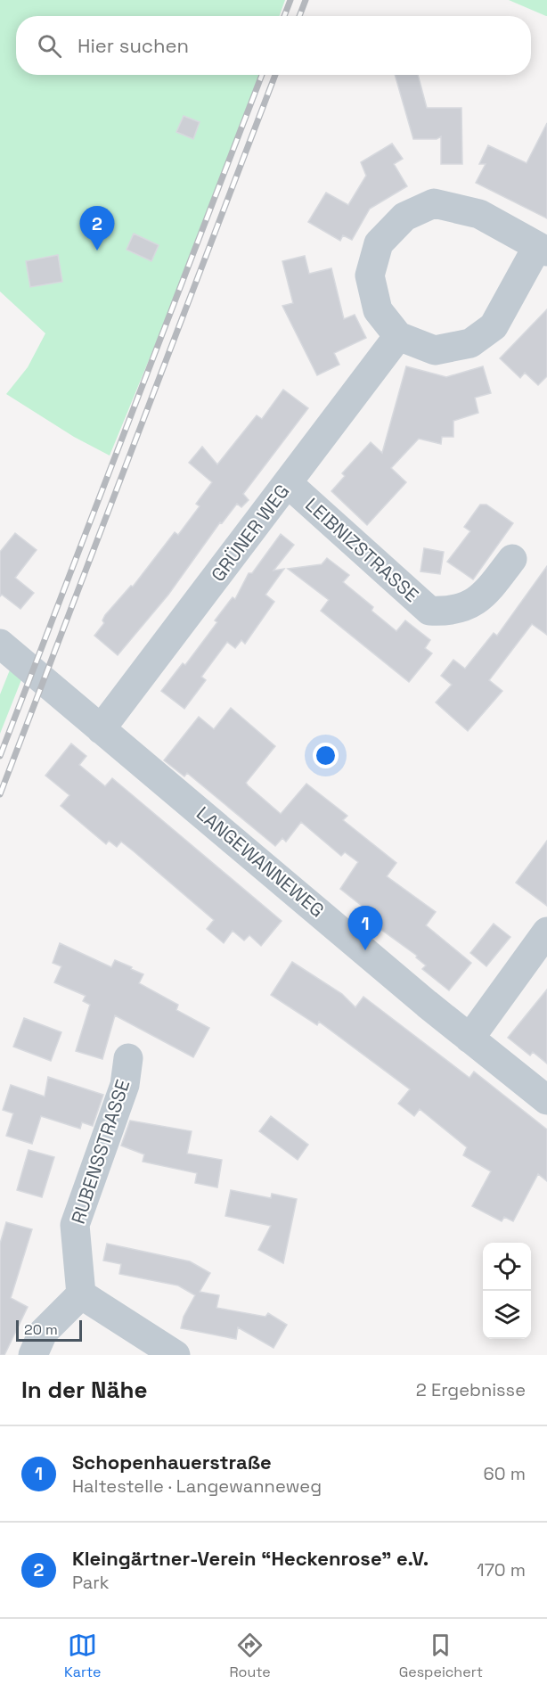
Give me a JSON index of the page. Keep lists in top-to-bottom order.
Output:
{
  "streets": {
    "street": [
      "GRÜNER WEG",
      "LEIBNIZSTRASSE",
      "LANGEWANNEWEG",
      "RUBENSSTRASSE"
    ]
  },
  "crossings": [
    ["GRÜNER WEG", "LEIBNIZSTRASSE"],
    ["GRÜNER WEG", "LANGEWANNEWEG"]
  ],
  "scale_bar": "20 m",
  "page": {
    "search": "Hier suchen",
    "pins": ["2", "1"],
    "scale": "20 m",
    "heading": ["In der Nähe", "2 Ergebnisse"],
    "list": [
      {
        "mark": "1",
        "name": "Schopenhauerstraße",
        "note": "Haltestelle · Langewanneweg",
        "value": "60 m"
      },
      {
        "mark": "2",
        "name": "Kleingärtner-Verein “Heckenrose” e.V.",
        "note": "Park",
        "value": "170 m"
      }
    ],
    "nav": ["Karte", "Route", "Gespeichert"]
  }
}
